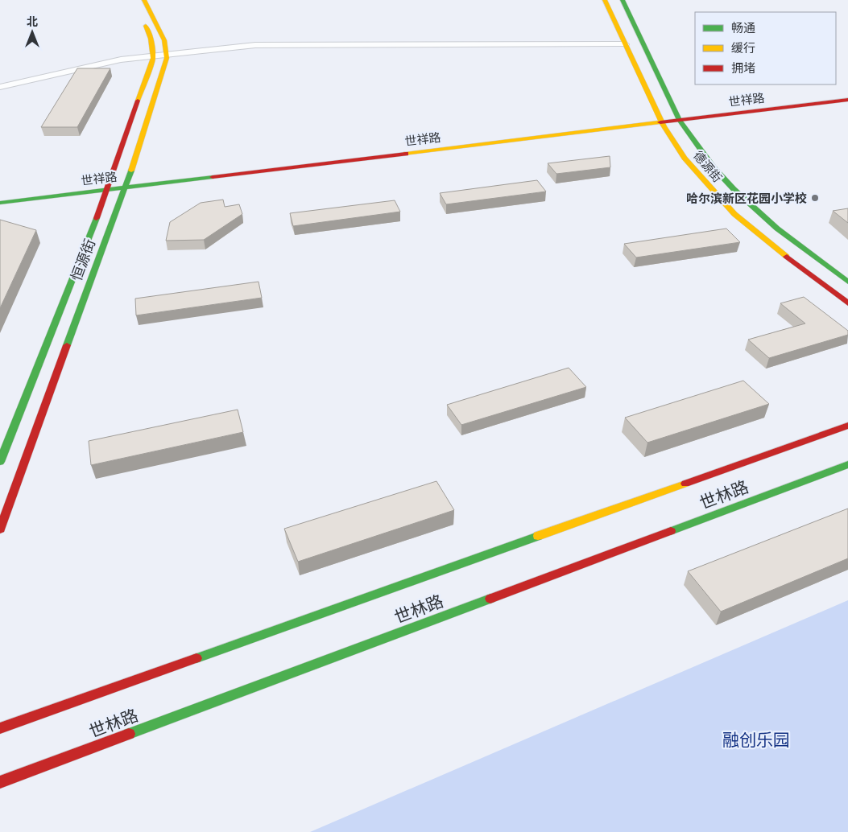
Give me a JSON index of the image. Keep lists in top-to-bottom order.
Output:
{
  "streets": {
    "main road": [
      "世祥路",
      "德源街",
      "恒源街",
      "世林路"
    ]
  },
  "crossings": [
    ["世祥路", "德源街"],
    ["世祥路", "恒源街"]
  ],
  "parks": ["融创乐园"],
  "places": ["哈尔滨新区花园小学校"],
  "legend": ["畅通", "缓行", "拥堵"],
  "north": "top"
}
